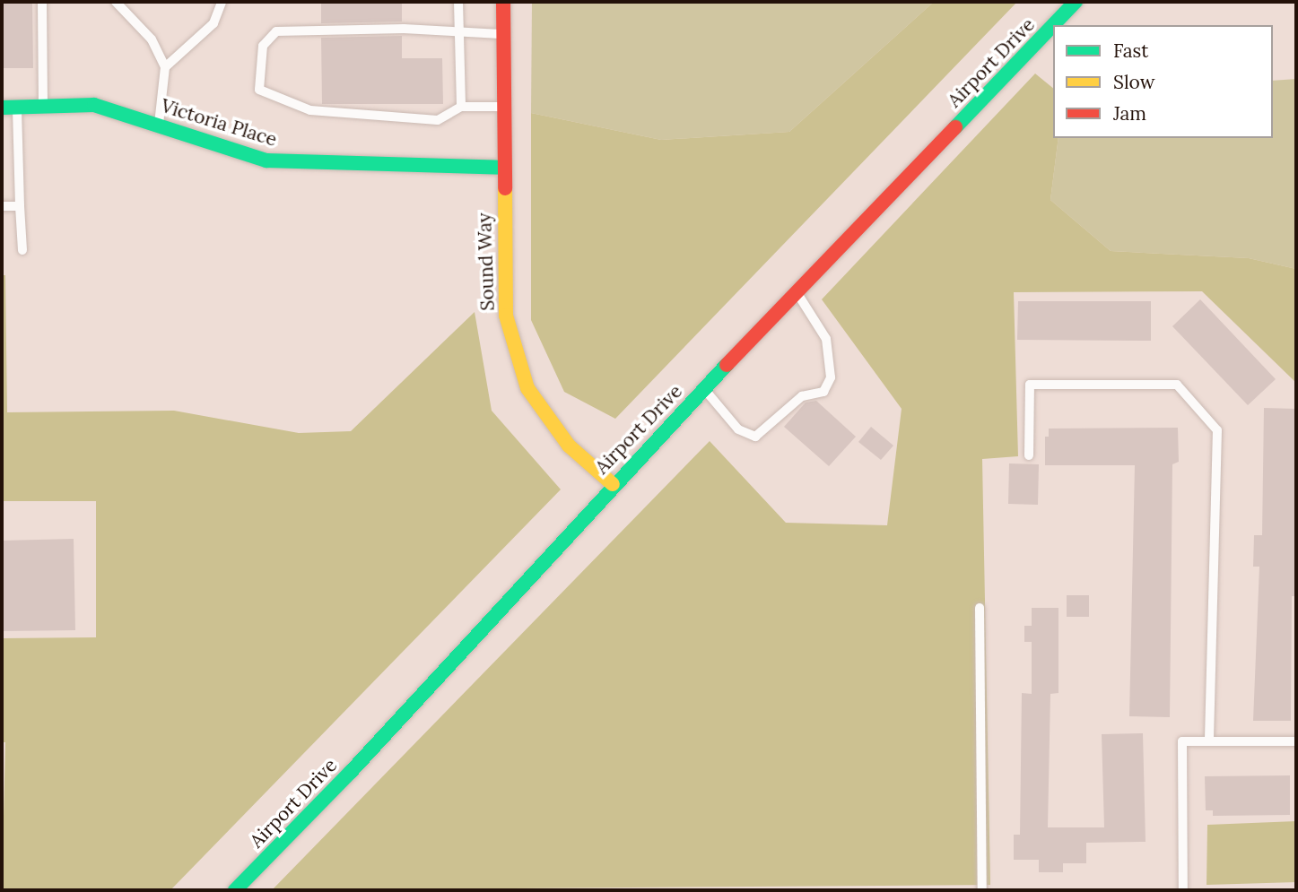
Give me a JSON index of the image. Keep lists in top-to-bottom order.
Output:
{
  "streets": {
    "main road": ["Airport Drive", "Victoria Place", "Sound Way"]
  },
  "crossings": [
    ["Airport Drive", "Sound Way"],
    ["Victoria Place", "Sound Way"]
  ],
  "legend": ["Fast", "Slow", "Jam"]
}
